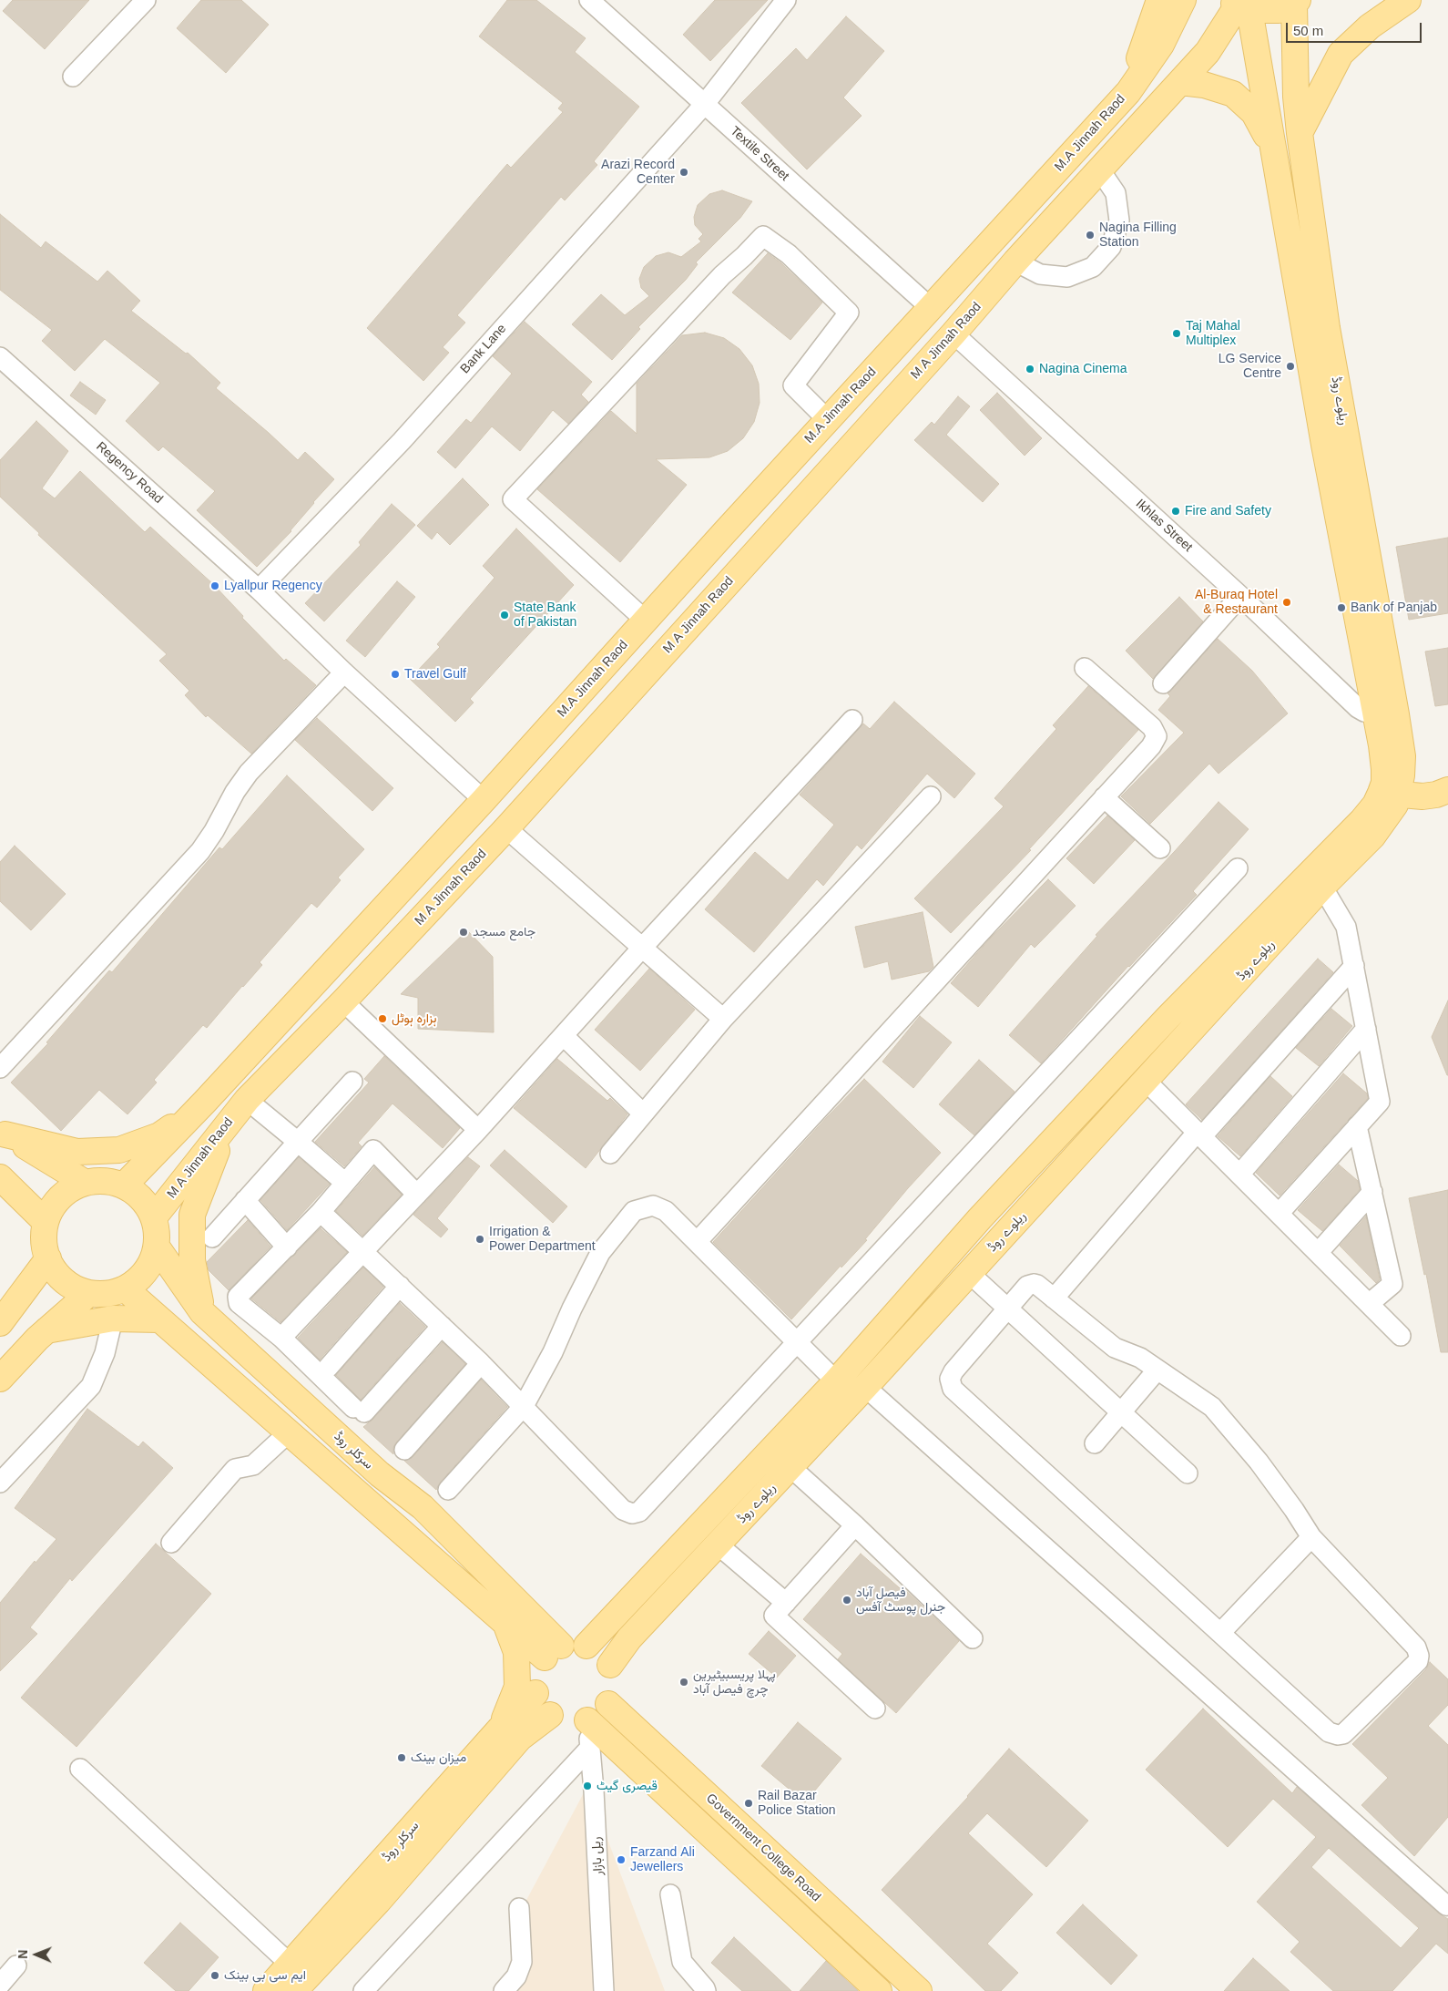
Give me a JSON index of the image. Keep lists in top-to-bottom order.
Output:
{
  "streets": {
    "main road": [
      "M.A Jinnah Raod",
      "M A Jinnah Raod",
      "ریلوے روڈ",
      "سرکلر روڈ",
      "Government College Road"
    ],
    "street": [
      "Textile Street",
      "Bank Lane",
      "Regency Road",
      "Ikhlas Street",
      "ریل بازار"
    ]
  },
  "crossings": [
    ["M.A Jinnah Raod", "Textile Street"],
    ["M.A Jinnah Raod", "Regency Road"],
    ["Textile Street", "Bank Lane"],
    ["M A Jinnah Raod", "ریلوے روڈ"],
    ["M A Jinnah Raod", "Ikhlas Street"],
    ["M A Jinnah Raod", "سرکلر روڈ"],
    ["Bank Lane", "Regency Road"],
    ["ریلوے روڈ", "Ikhlas Street"],
    ["ریلوے روڈ", "سرکلر روڈ"],
    ["ریلوے روڈ", "Government College Road"],
    ["ریلوے روڈ", "ریل بازار"],
    ["سرکلر روڈ", "Government College Road"],
    ["سرکلر روڈ", "ریل بازار"],
    ["Government College Road", "ریل بازار"]
  ],
  "places": [
    "Arazi Record Center",
    "Nagina Filling Station",
    "Taj Mahal Multiplex",
    "LG Service Centre",
    "Nagina Cinema",
    "Fire and Safety",
    "Lyallpur Regency",
    "Al-Buraq Hotel & Restaurant",
    "Bank of Panjab",
    "State Bank of Pakistan",
    "Travel Gulf",
    "جامع مسجد",
    "ہزارہ ہوٹل",
    "Irrigation & Power Department",
    "فیصل آباد جنرل پوسٹ آفس",
    "پہلا پریسبیٹیرین چرچ فیصل آباد",
    "میزان بینک",
    "قیصری گیٹ",
    "Rail Bazar Police Station",
    "Farzand Ali Jewellers",
    "ایم سی بی بینک"
  ],
  "scale_bar": "50 m",
  "north": "left"
}
